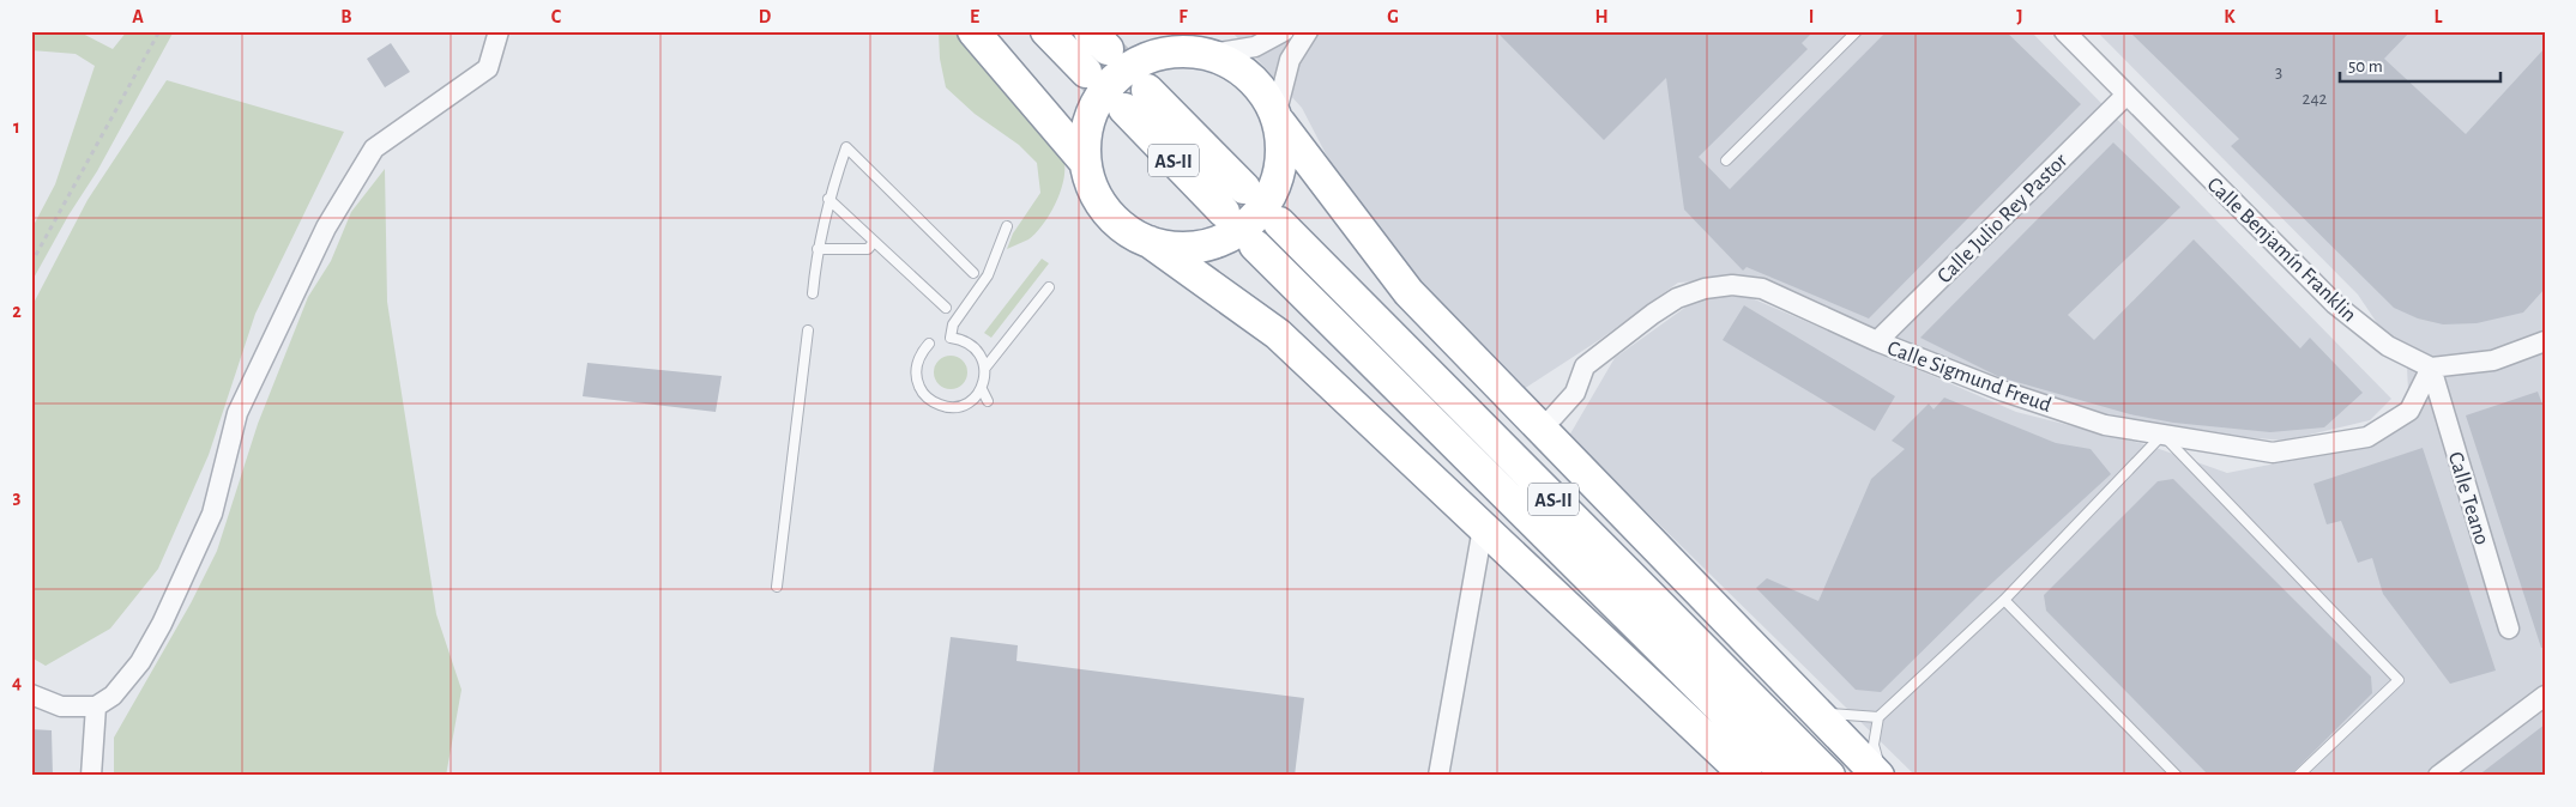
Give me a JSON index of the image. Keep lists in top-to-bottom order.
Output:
{
  "streets": {
    "highway": ["AS-II"],
    "street": [
      "Calle Julio Rey Pastor",
      "Calle Benjamín Franklin",
      "Calle Sigmund Freud",
      "Calle Teano"
    ]
  },
  "crossings": [
    ["Calle Julio Rey Pastor", "Calle Benjamín Franklin"],
    ["Calle Julio Rey Pastor", "Calle Sigmund Freud"],
    ["Calle Benjamín Franklin", "Calle Sigmund Freud"],
    ["Calle Benjamín Franklin", "Calle Teano"],
    ["Calle Sigmund Freud", "Calle Teano"]
  ],
  "house_numbers": ["3", "242"],
  "scale_bar": "50 m",
  "grid": {
    "columns": [
      "A",
      "B",
      "C",
      "D",
      "E",
      "F",
      "G",
      "H",
      "I",
      "J",
      "K",
      "L"
    ],
    "rows": [
      "1",
      "2",
      "3",
      "4"
    ]
  }
}
